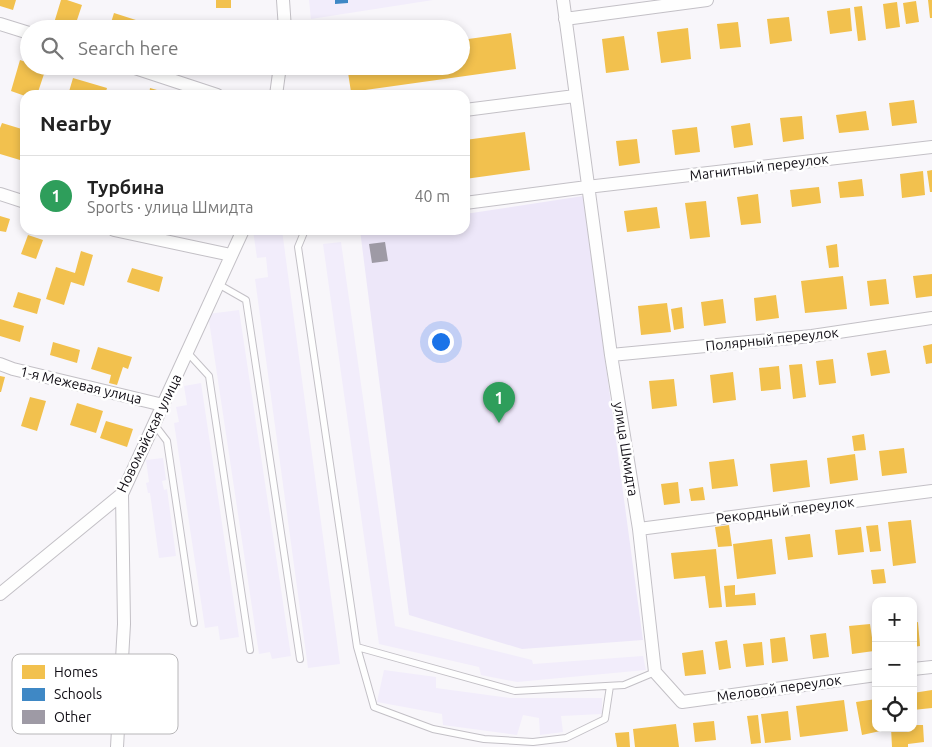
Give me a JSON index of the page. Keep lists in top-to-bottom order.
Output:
{
  "streets": {
    "street": [
      "Магнитный переулок",
      "Полярный переулок",
      "1-я Межевая улица",
      "Новомайская улица",
      "улица Шмидта",
      "Рекордный переулок",
      "Меловой переулок"
    ]
  },
  "crossings": [
    ["Магнитный переулок", "улица Шмидта"],
    ["Полярный переулок", "улица Шмидта"],
    ["1-я Межевая улица", "Новомайская улица"],
    ["улица Шмидта", "Рекордный переулок"],
    ["улица Шмидта", "Меловой переулок"]
  ],
  "legend": ["Homes", "Schools", "Other"],
  "page": {
    "search": "Search here",
    "heading": "Nearby",
    "list": [
      {
        "mark": "1",
        "name": "Турбина",
        "note": "Sports · улица Шмидта",
        "value": "40 m"
      }
    ],
    "pins": "1",
    "map_buttons": ["+", "−"]
  }
}
